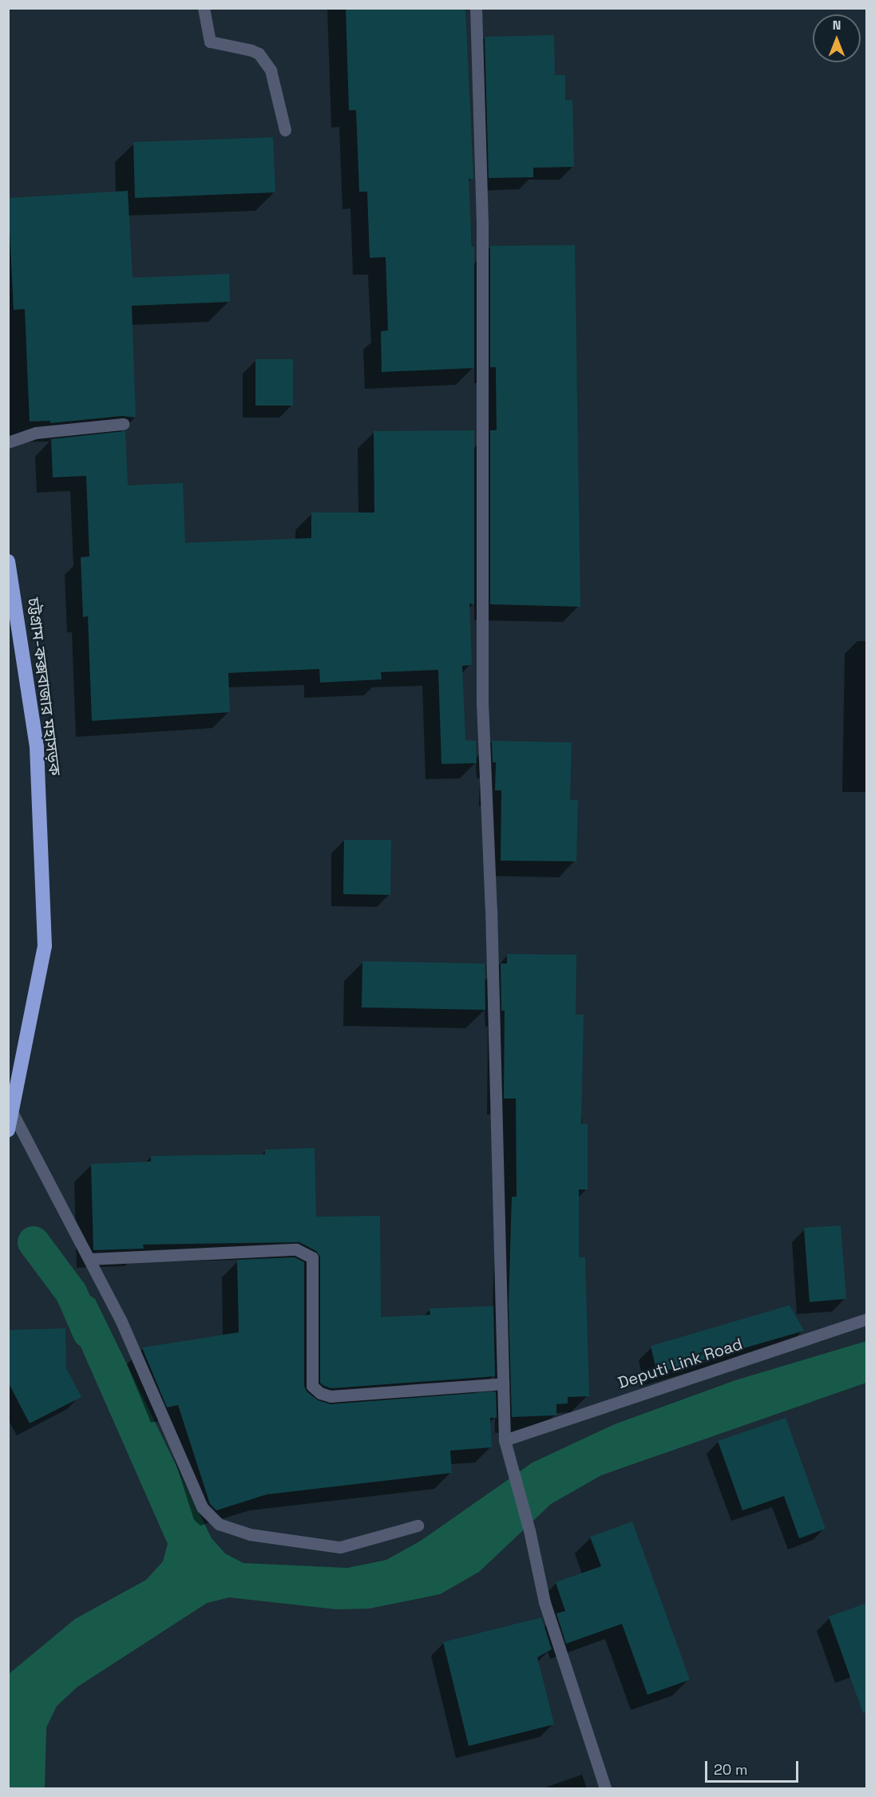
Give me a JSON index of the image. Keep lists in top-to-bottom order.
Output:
{
  "streets": {
    "highway": ["চট্টগ্রাম-কক্সবাজার মহাসড়ক"],
    "street": ["Deputi Link Road"]
  },
  "scale_bar": "20 m",
  "north": "top"
}
